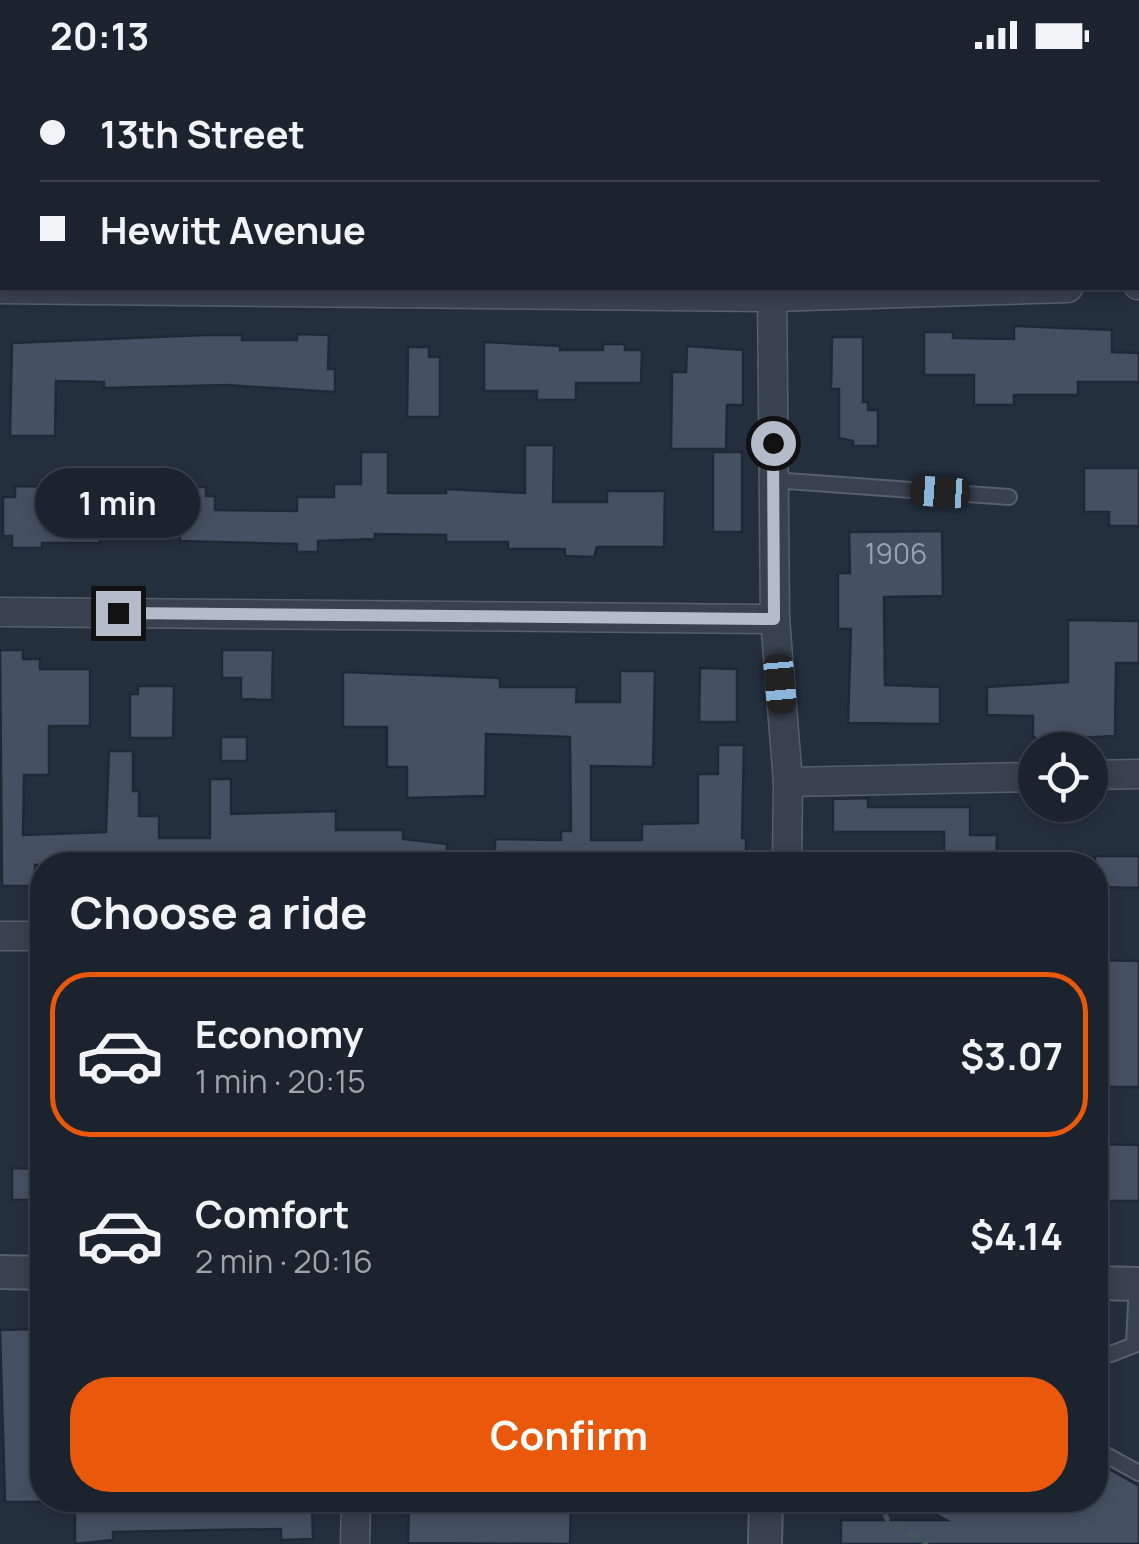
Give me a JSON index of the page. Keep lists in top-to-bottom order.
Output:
{
  "house_numbers": ["1906"],
  "page": {
    "status": "20:13",
    "banner": ["13th Street", "Hewitt Avenue"],
    "bubble": "1 min",
    "heading": "Choose a ride",
    "list": [
      {
        "name": "Economy",
        "note": "1 min · 20:15",
        "value": "$3.07"
      },
      {
        "name": "Comfort",
        "note": "2 min · 20:16",
        "value": "$4.14"
      }
    ],
    "buttons": "Confirm"
  }
}
